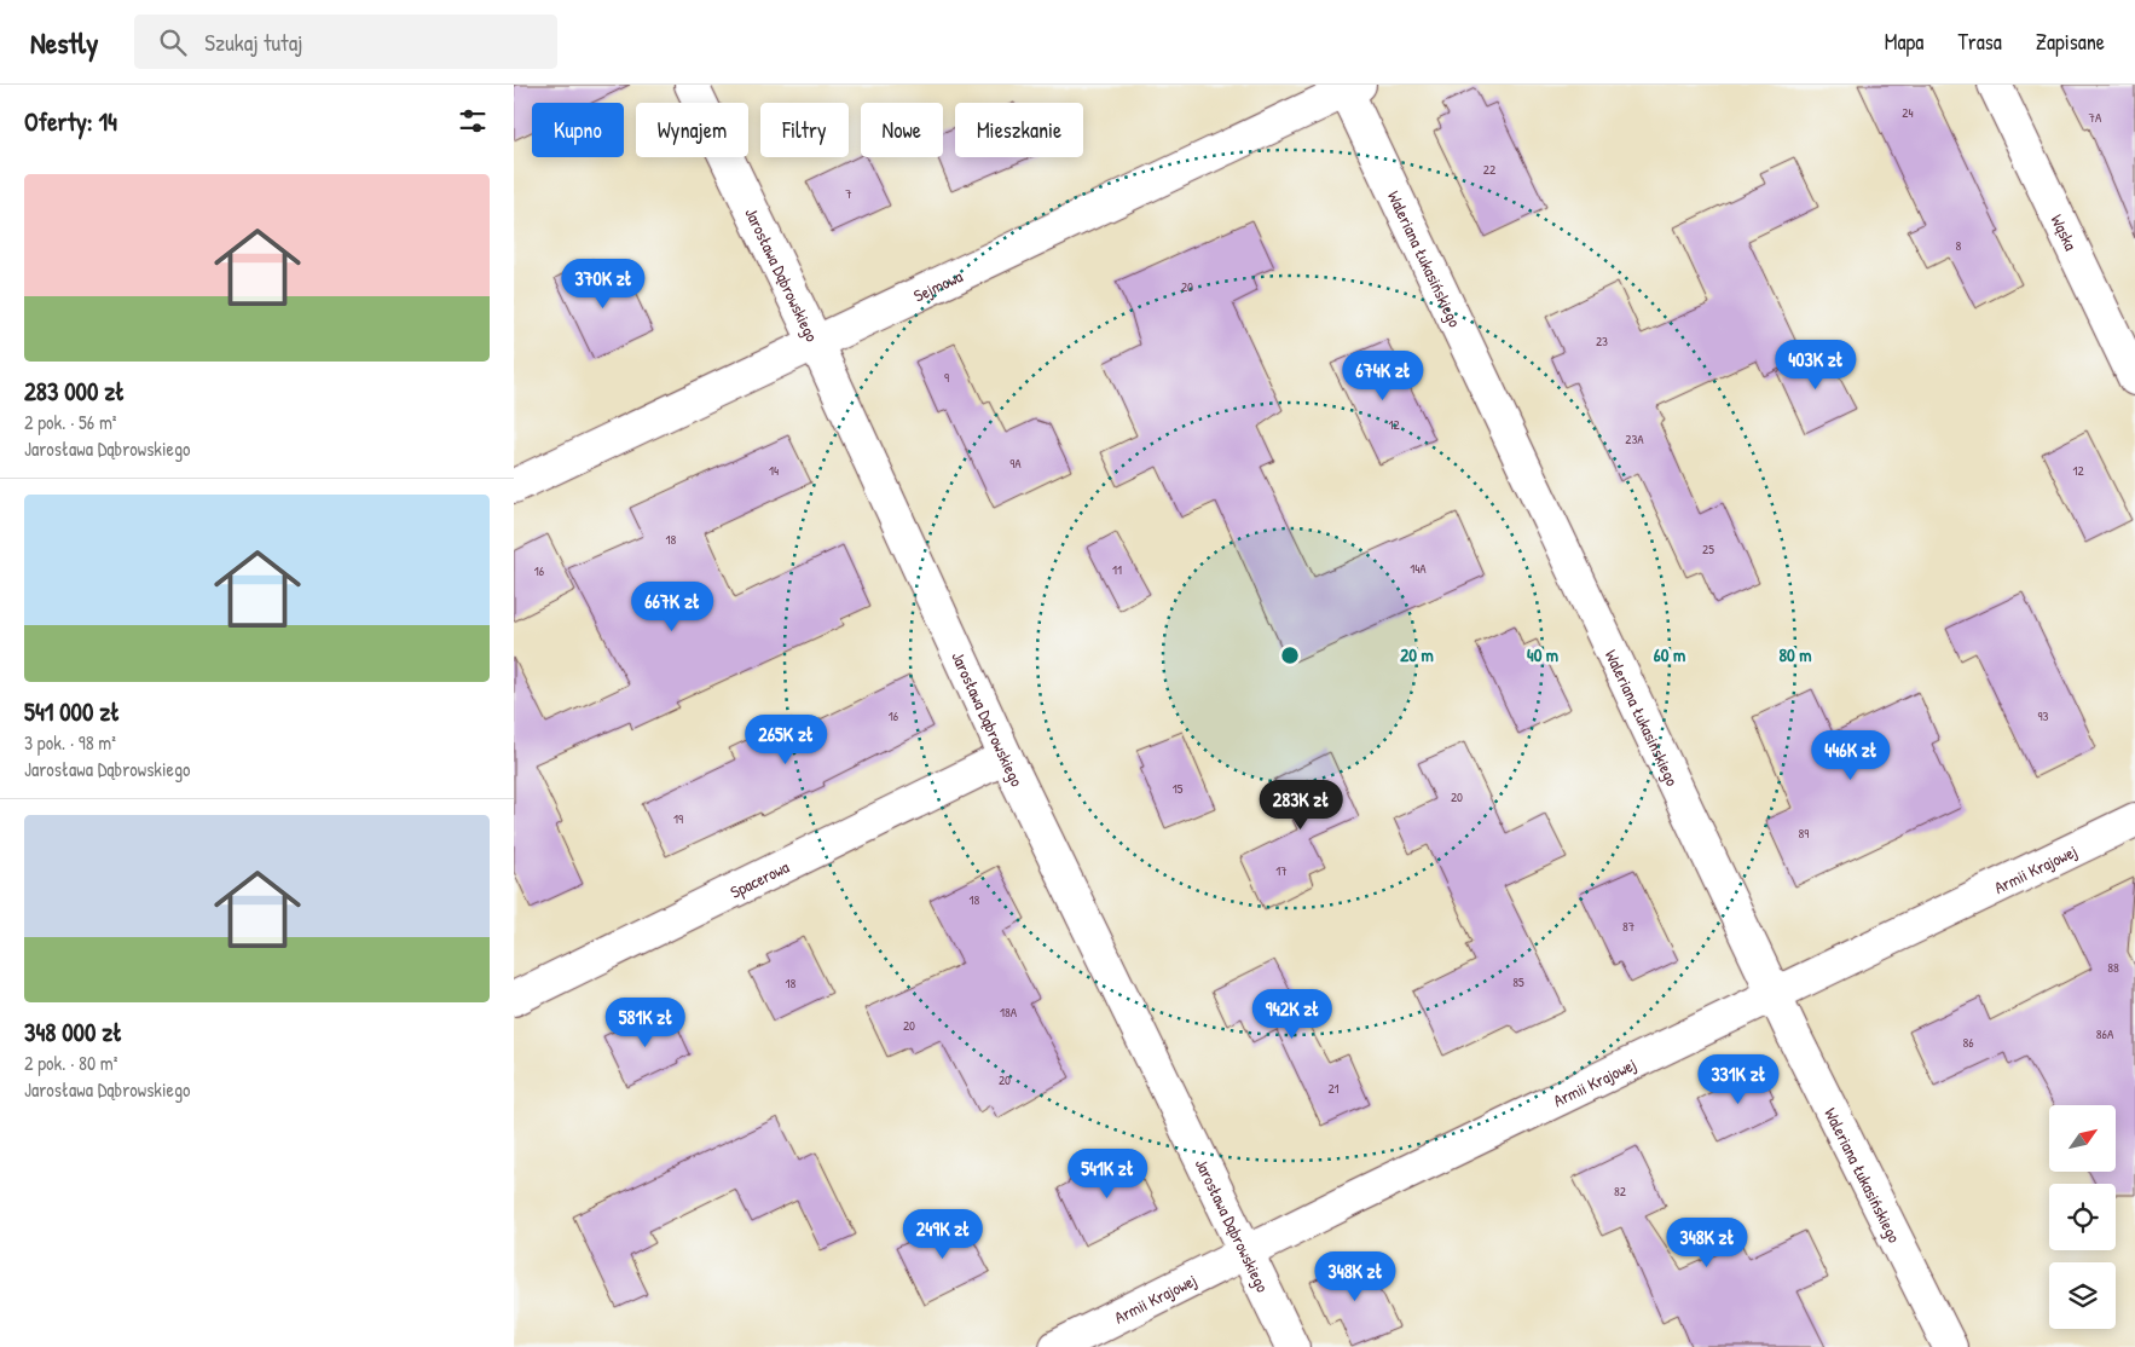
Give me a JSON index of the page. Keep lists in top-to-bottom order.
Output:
{
  "streets": {
    "street": [
      "Wąska",
      "Waleriana Łukasińskiego",
      "Jarosława Dąbrowskiego",
      "Sejmowa",
      "Armii Krajowej",
      "Spacerowa"
    ]
  },
  "crossings": [
    ["Waleriana Łukasińskiego", "Sejmowa"],
    ["Waleriana Łukasińskiego", "Armii Krajowej"],
    ["Jarosława Dąbrowskiego", "Sejmowa"],
    ["Jarosława Dąbrowskiego", "Armii Krajowej"],
    ["Jarosława Dąbrowskiego", "Spacerowa"]
  ],
  "house_numbers": [
    "24",
    "7A",
    "22",
    "7",
    "8",
    "20",
    "23",
    "9",
    "12",
    "23A",
    "9A",
    "14",
    "12",
    "18",
    "25",
    "14A",
    "11",
    "16",
    "16",
    "93",
    "15",
    "20",
    "19",
    "89",
    "17",
    "18",
    "87",
    "88",
    "85",
    "18",
    "18A",
    "20",
    "86A",
    "86",
    "20",
    "21",
    "82"
  ],
  "north": "top right",
  "page": {
    "header": "Nestly",
    "search": "Szukaj tutaj",
    "nav": ["Mapa", "Trasa", "Zapisane"],
    "heading": "Oferty: 14",
    "chip": [
      "Kupno",
      "Wynajem",
      "Filtry",
      "Nowe",
      "Mieszkanie"
    ],
    "list": [
      {
        "name": "283 000 zł",
        "note": "2 pok. · 56 m² · Jarosława Dąbrowskiego"
      },
      {
        "name": "541 000 zł",
        "note": "3 pok. · 98 m² · Jarosława Dąbrowskiego"
      },
      {
        "name": "348 000 zł",
        "note": "2 pok. · 80 m² · Jarosława Dąbrowskiego"
      }
    ],
    "price": [
      "370K zł",
      "403K zł",
      "674K zł",
      "667K zł",
      "265K zł",
      "446K zł",
      "283K zł",
      "942K zł",
      "581K zł",
      "331K zł",
      "541K zł",
      "249K zł",
      "348K zł",
      "348K zł"
    ]
  },
  "rings": [
    "20 m",
    "40 m",
    "60 m",
    "80 m"
  ]
}
